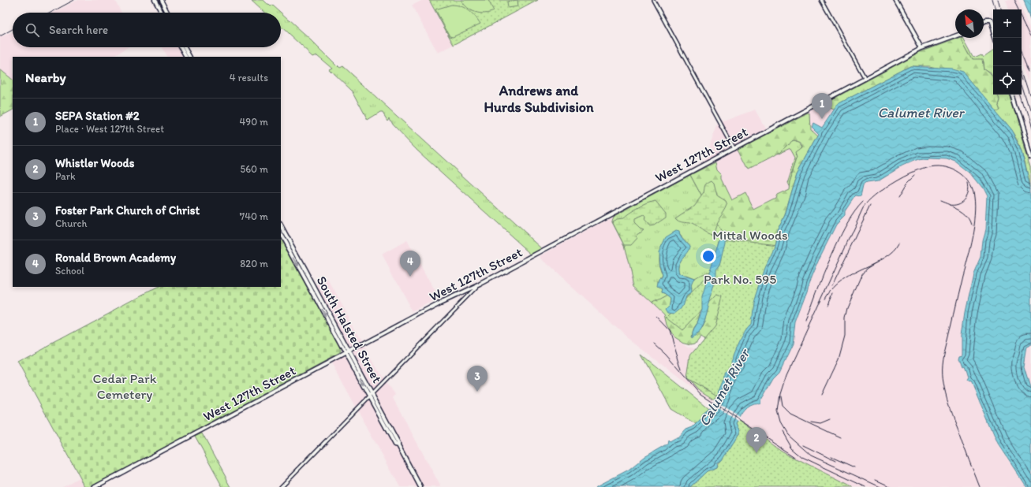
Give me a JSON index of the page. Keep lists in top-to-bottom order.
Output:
{
  "streets": {
    "main road": ["West 127th Street", "South Halsted Street"]
  },
  "crossings": [
    ["West 127th Street", "South Halsted Street"]
  ],
  "districts": ["Andrews and Hurds Subdivision"],
  "water": ["Calumet River"],
  "parks": ["Mittal Woods", "Park No. 595", "Cedar Park Cemetery"],
  "north": "top left",
  "page": {
    "map_buttons": ["+", "−"],
    "search": "Search here",
    "heading": ["Nearby", "4 results"],
    "pins": [
      "1",
      "4",
      "3",
      "2"
    ],
    "list": [
      {
        "mark": "1",
        "name": "SEPA Station #2",
        "note": "Place · West 127th Street",
        "value": "490 m"
      },
      {
        "mark": "2",
        "name": "Whistler Woods",
        "note": "Park",
        "value": "560 m"
      },
      {
        "mark": "3",
        "name": "Foster Park Church of Christ",
        "note": "Church",
        "value": "740 m"
      },
      {
        "mark": "4",
        "name": "Ronald Brown Academy",
        "note": "School",
        "value": "820 m"
      }
    ]
  }
}
